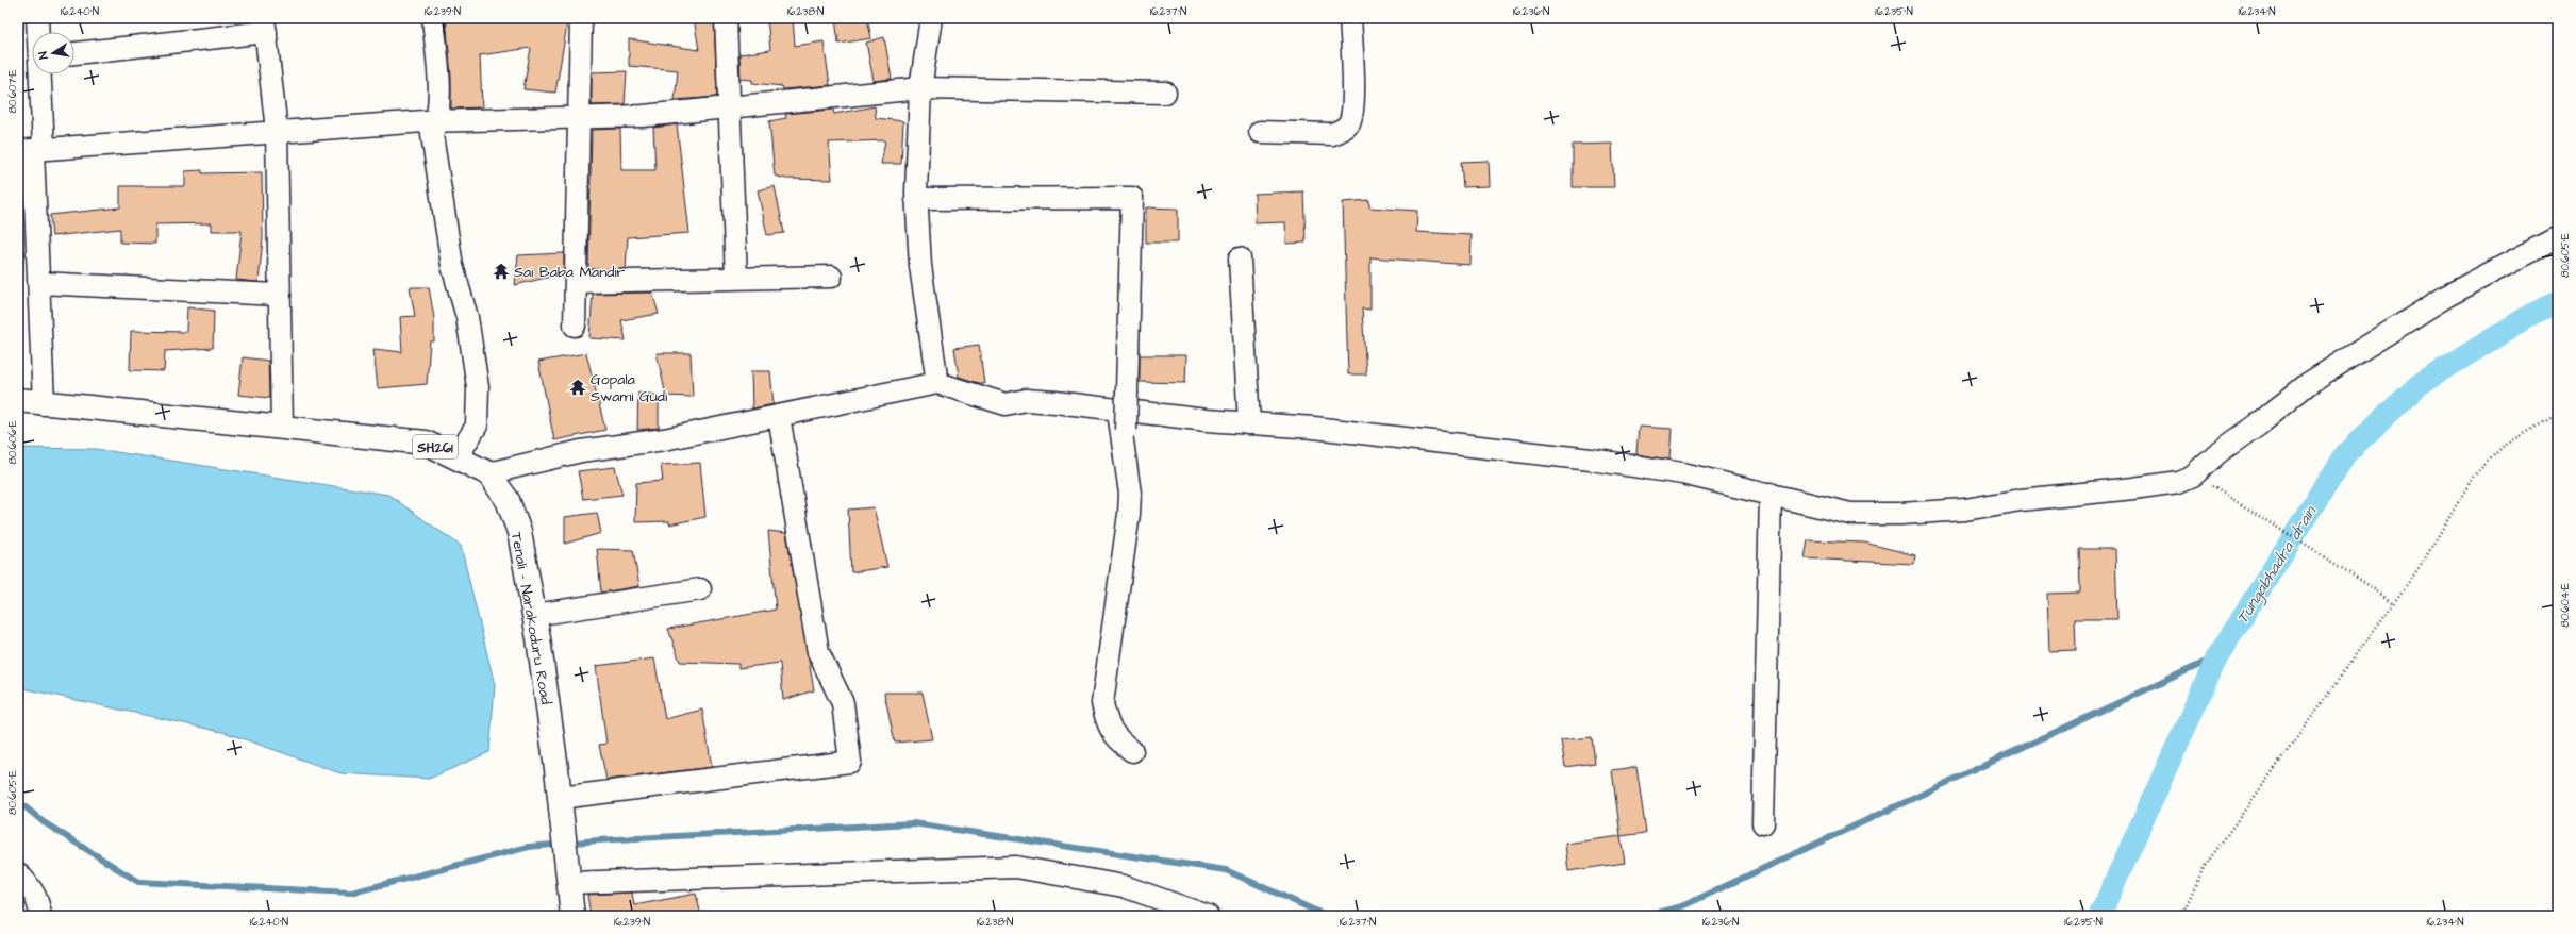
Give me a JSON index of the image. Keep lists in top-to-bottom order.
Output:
{
  "streets": {
    "main road": ["SH261", "Tenali - Narakoduru Road"]
  },
  "water": ["Tungabhadra drain"],
  "places": {
    "temple": ["Sai Baba Mandir", "Gopala Swami Gudi"]
  },
  "north": "left",
  "coordinates": [
    "16.240°N",
    "16.239°N",
    "16.238°N",
    "16.237°N",
    "16.236°N",
    "16.235°N",
    "16.234°N",
    "80.607°E",
    "80.605°E",
    "80.606°E",
    "80.604°E"
  ]
}
